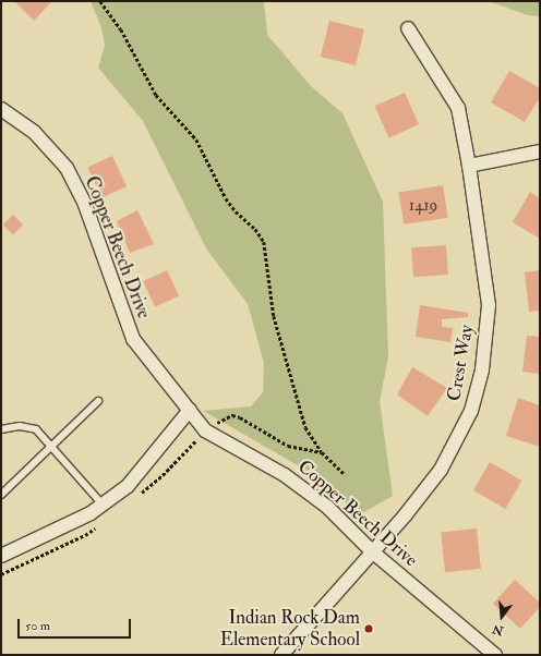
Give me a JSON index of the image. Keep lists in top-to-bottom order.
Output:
{
  "streets": {
    "street": ["Copper Beech Drive", "Crest Way"]
  },
  "crossings": [
    ["Copper Beech Drive", "Crest Way"]
  ],
  "places": ["Indian Rock Dam Elementary School"],
  "house_numbers": ["1419"],
  "scale_bar": "50 m",
  "north": "bottom"
}
